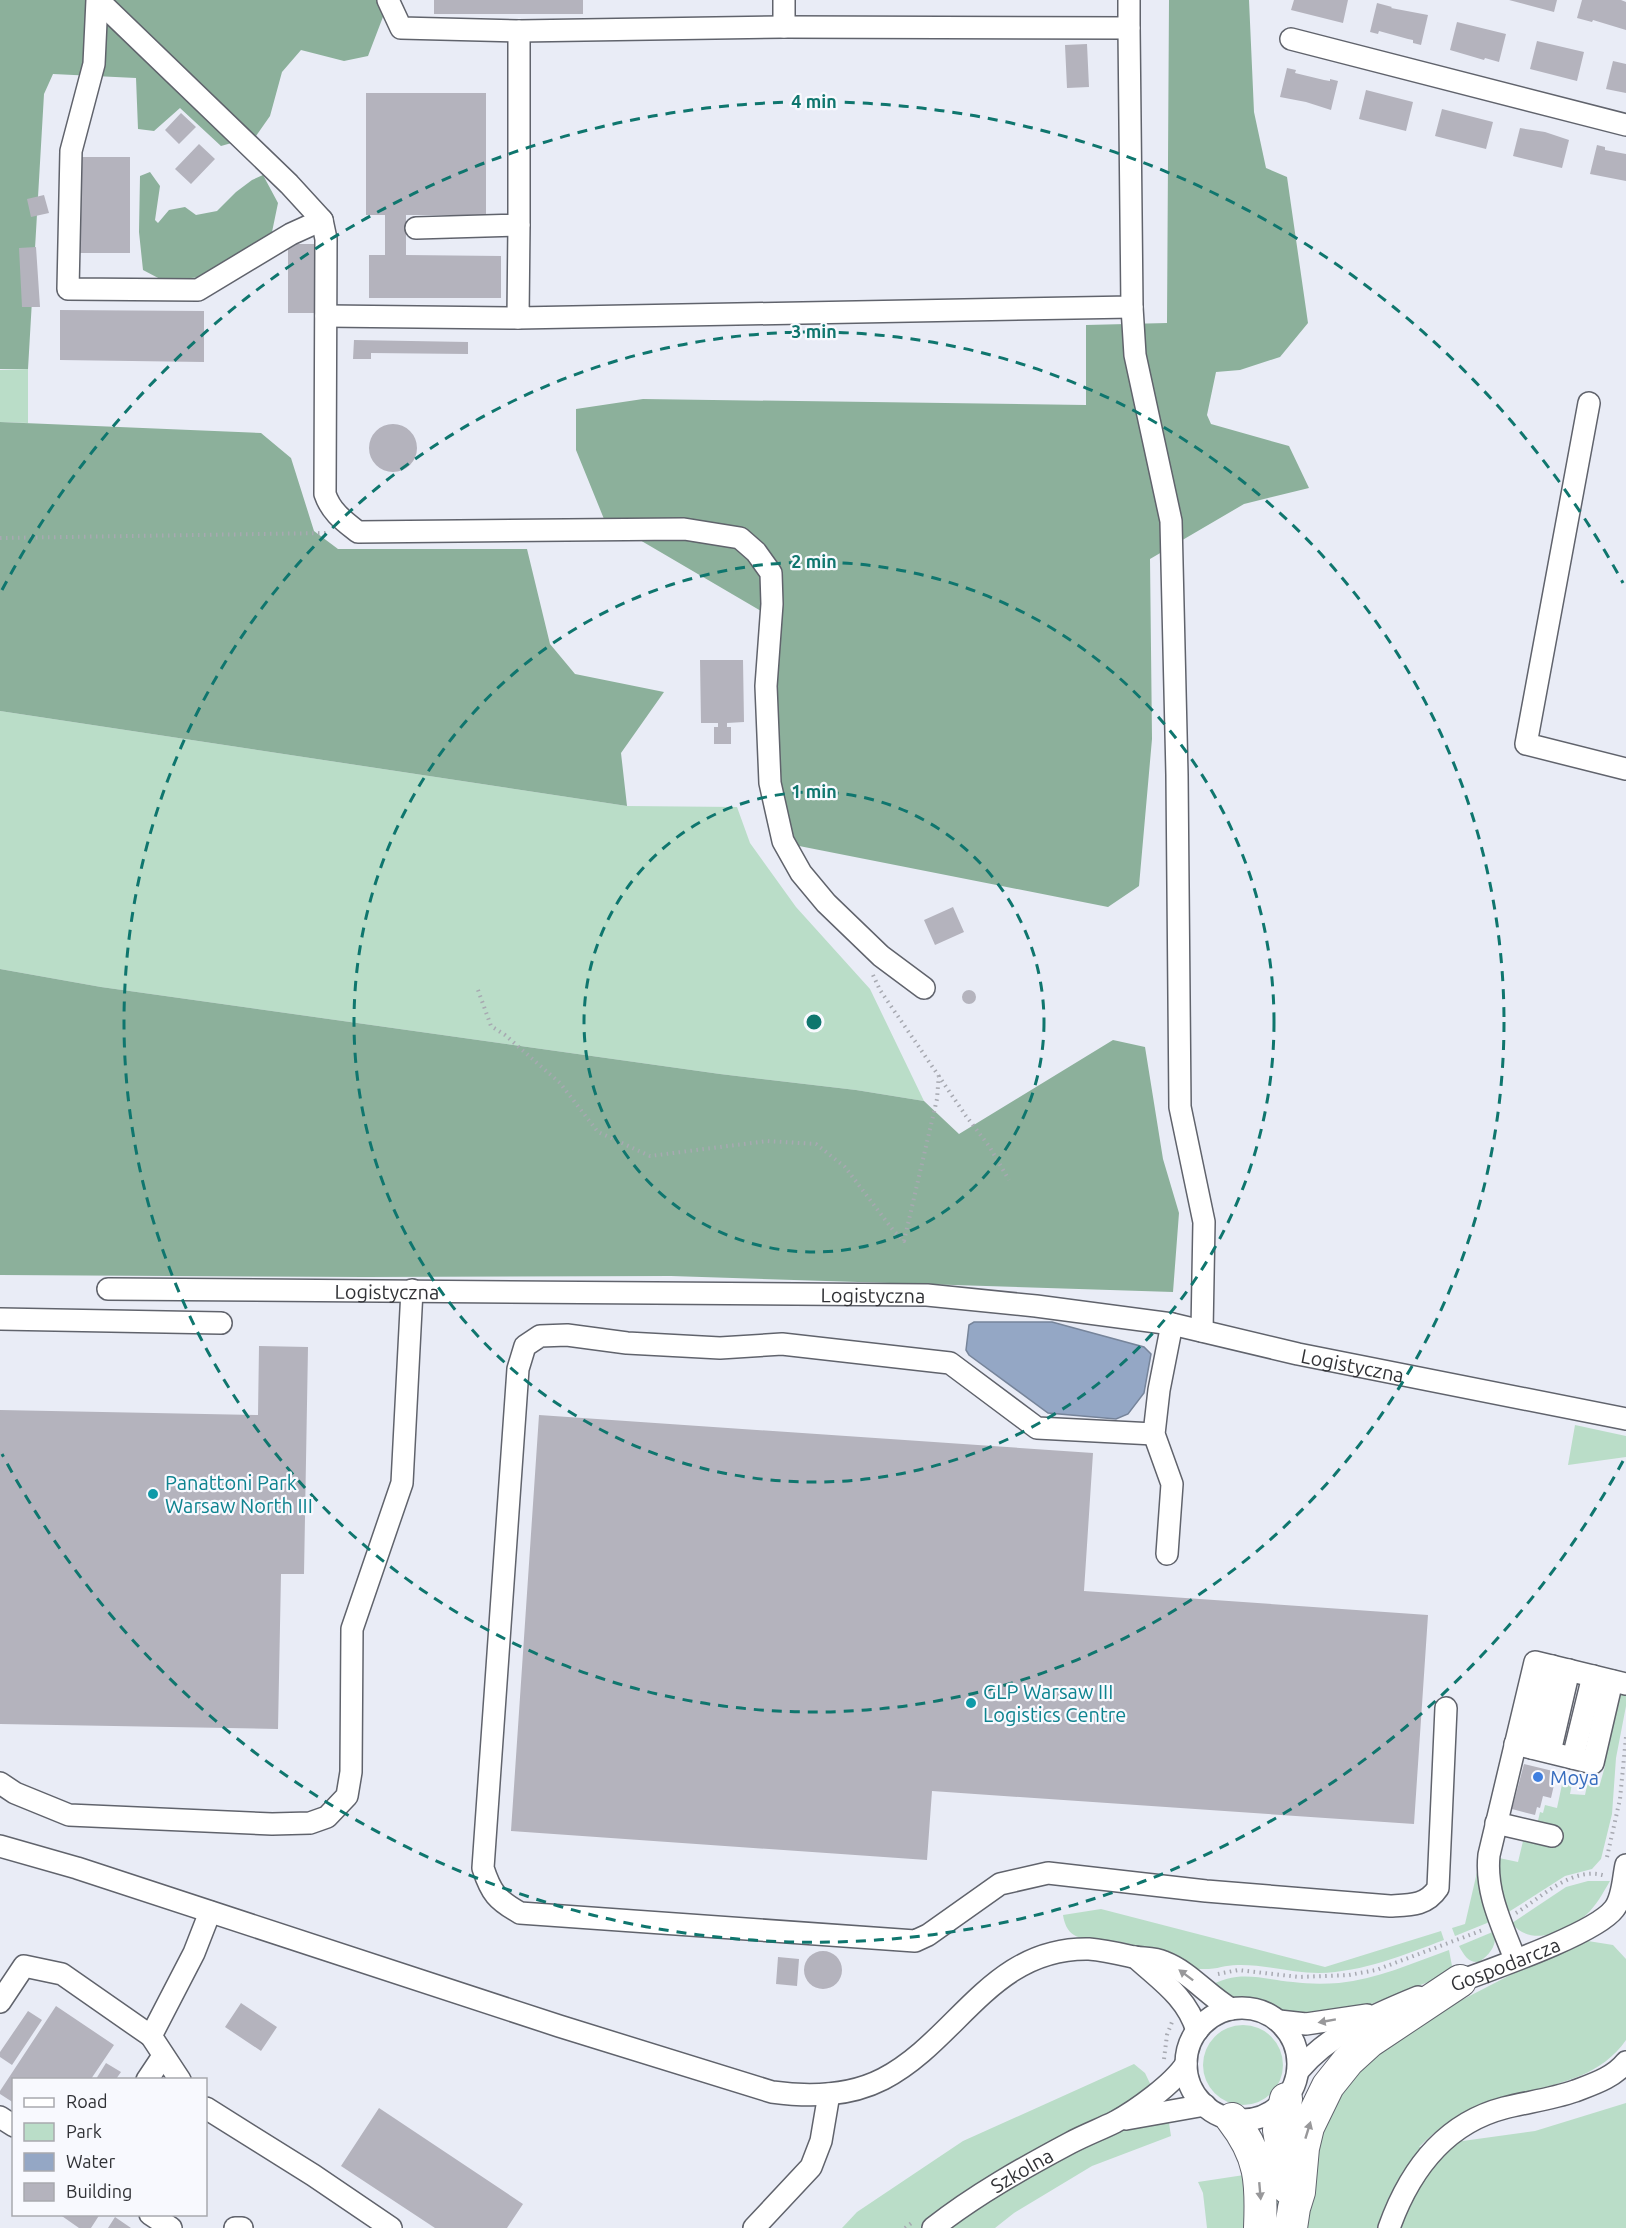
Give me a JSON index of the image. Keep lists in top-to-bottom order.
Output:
{
  "streets": {
    "street": ["Logistyczna", "Gospodarcza", "Szkolna"]
  },
  "crossings": [
    ["Gospodarcza", "Szkolna"]
  ],
  "places": ["Panattoni Park Warsaw North III", "GLP Warsaw III Logistics Centre", "Moya"],
  "legend": [
    "Road",
    "Park",
    "Water",
    "Building"
  ],
  "rings": [
    "4 min",
    "3 min",
    "2 min",
    "1 min"
  ]
}
